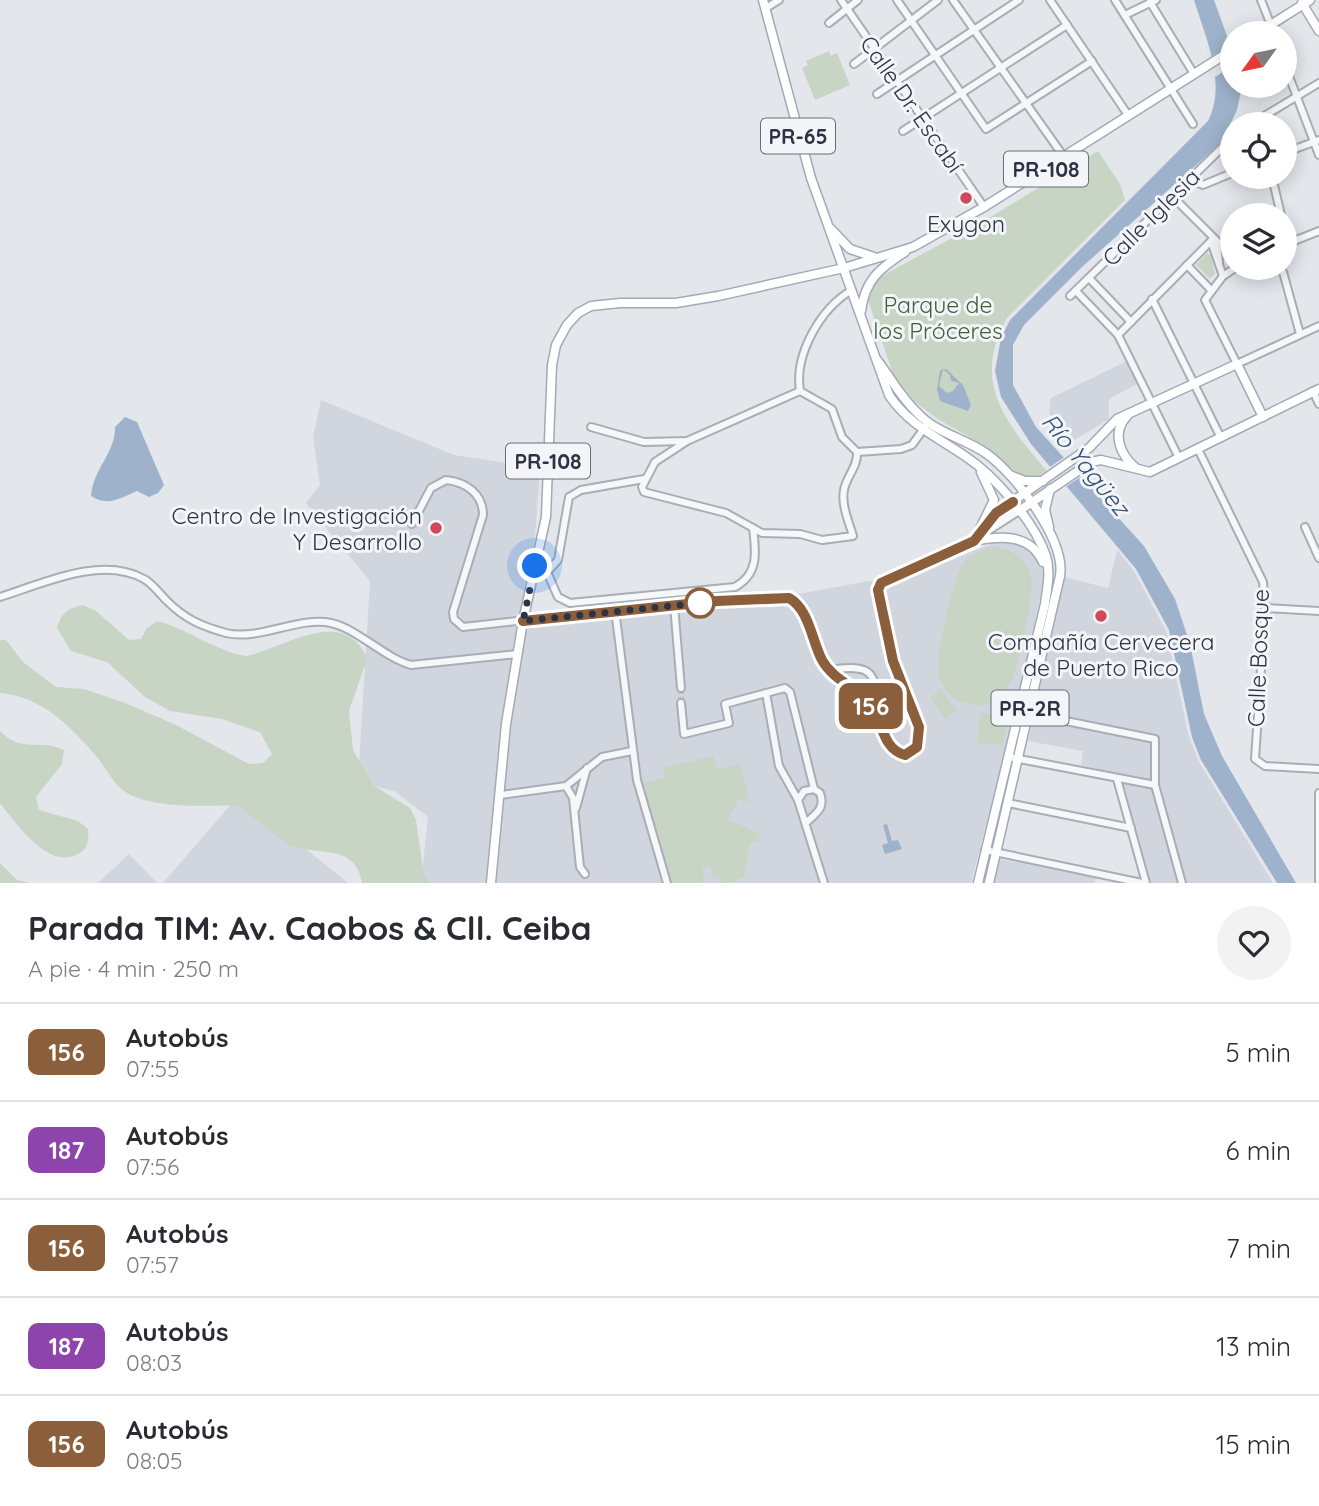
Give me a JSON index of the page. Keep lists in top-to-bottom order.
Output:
{
  "streets": {
    "main road": ["PR-65", "PR-108", "PR-2R"],
    "street": ["Calle Dr. Escabí", "Calle Iglesia", "Calle Bosque"]
  },
  "crossings": [
    ["Calle Dr. Escabí", "PR-108"],
    ["PR-65", "PR-108"],
    ["PR-65", "PR-2R"]
  ],
  "water": ["Río Yagüez"],
  "parks": ["Parque de los Próceres"],
  "places": ["Exygon", "Centro de Investigación Y Desarrollo", "Compañía Cervecera de Puerto Rico"],
  "lines": ["bus line 156"],
  "north": "bottom left",
  "page": {
    "on_map": "156",
    "heading": ["Parada TIM: Av. Caobos & Cll. Ceiba", "A pie · 4 min · 250 m"],
    "list": [
      {
        "mark": "156",
        "name": "Autobús",
        "note": "07:55",
        "value": "5 min"
      },
      {
        "mark": "187",
        "name": "Autobús",
        "note": "07:56",
        "value": "6 min"
      },
      {
        "mark": "156",
        "name": "Autobús",
        "note": "07:57",
        "value": "7 min"
      },
      {
        "mark": "187",
        "name": "Autobús",
        "note": "08:03",
        "value": "13 min"
      },
      {
        "mark": "156",
        "name": "Autobús",
        "note": "08:05",
        "value": "15 min"
      }
    ]
  }
}
